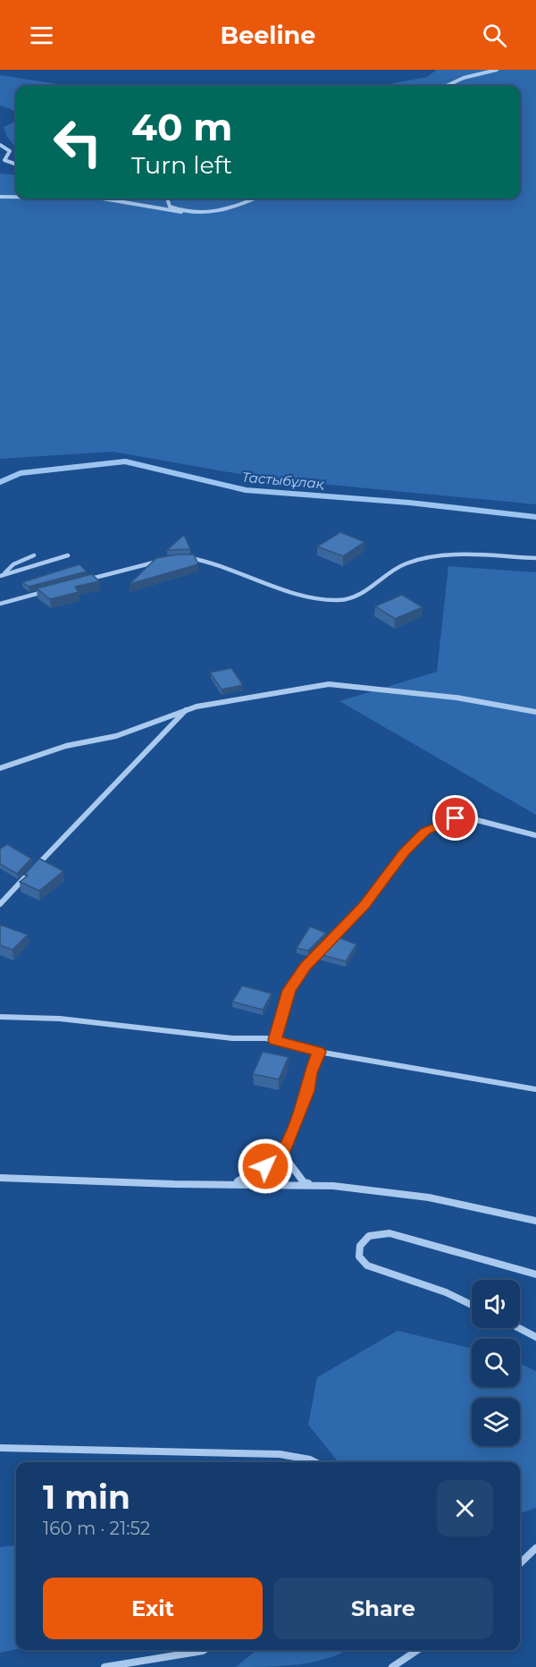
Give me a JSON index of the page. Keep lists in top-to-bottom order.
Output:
{
  "water": ["Тастыбұлақ"],
  "page": {
    "header": "Beeline",
    "turn": ["40 m", "Turn left"],
    "heading": ["1 min", "160 m · 21:52"],
    "buttons": ["Exit", "Share"]
  }
}
